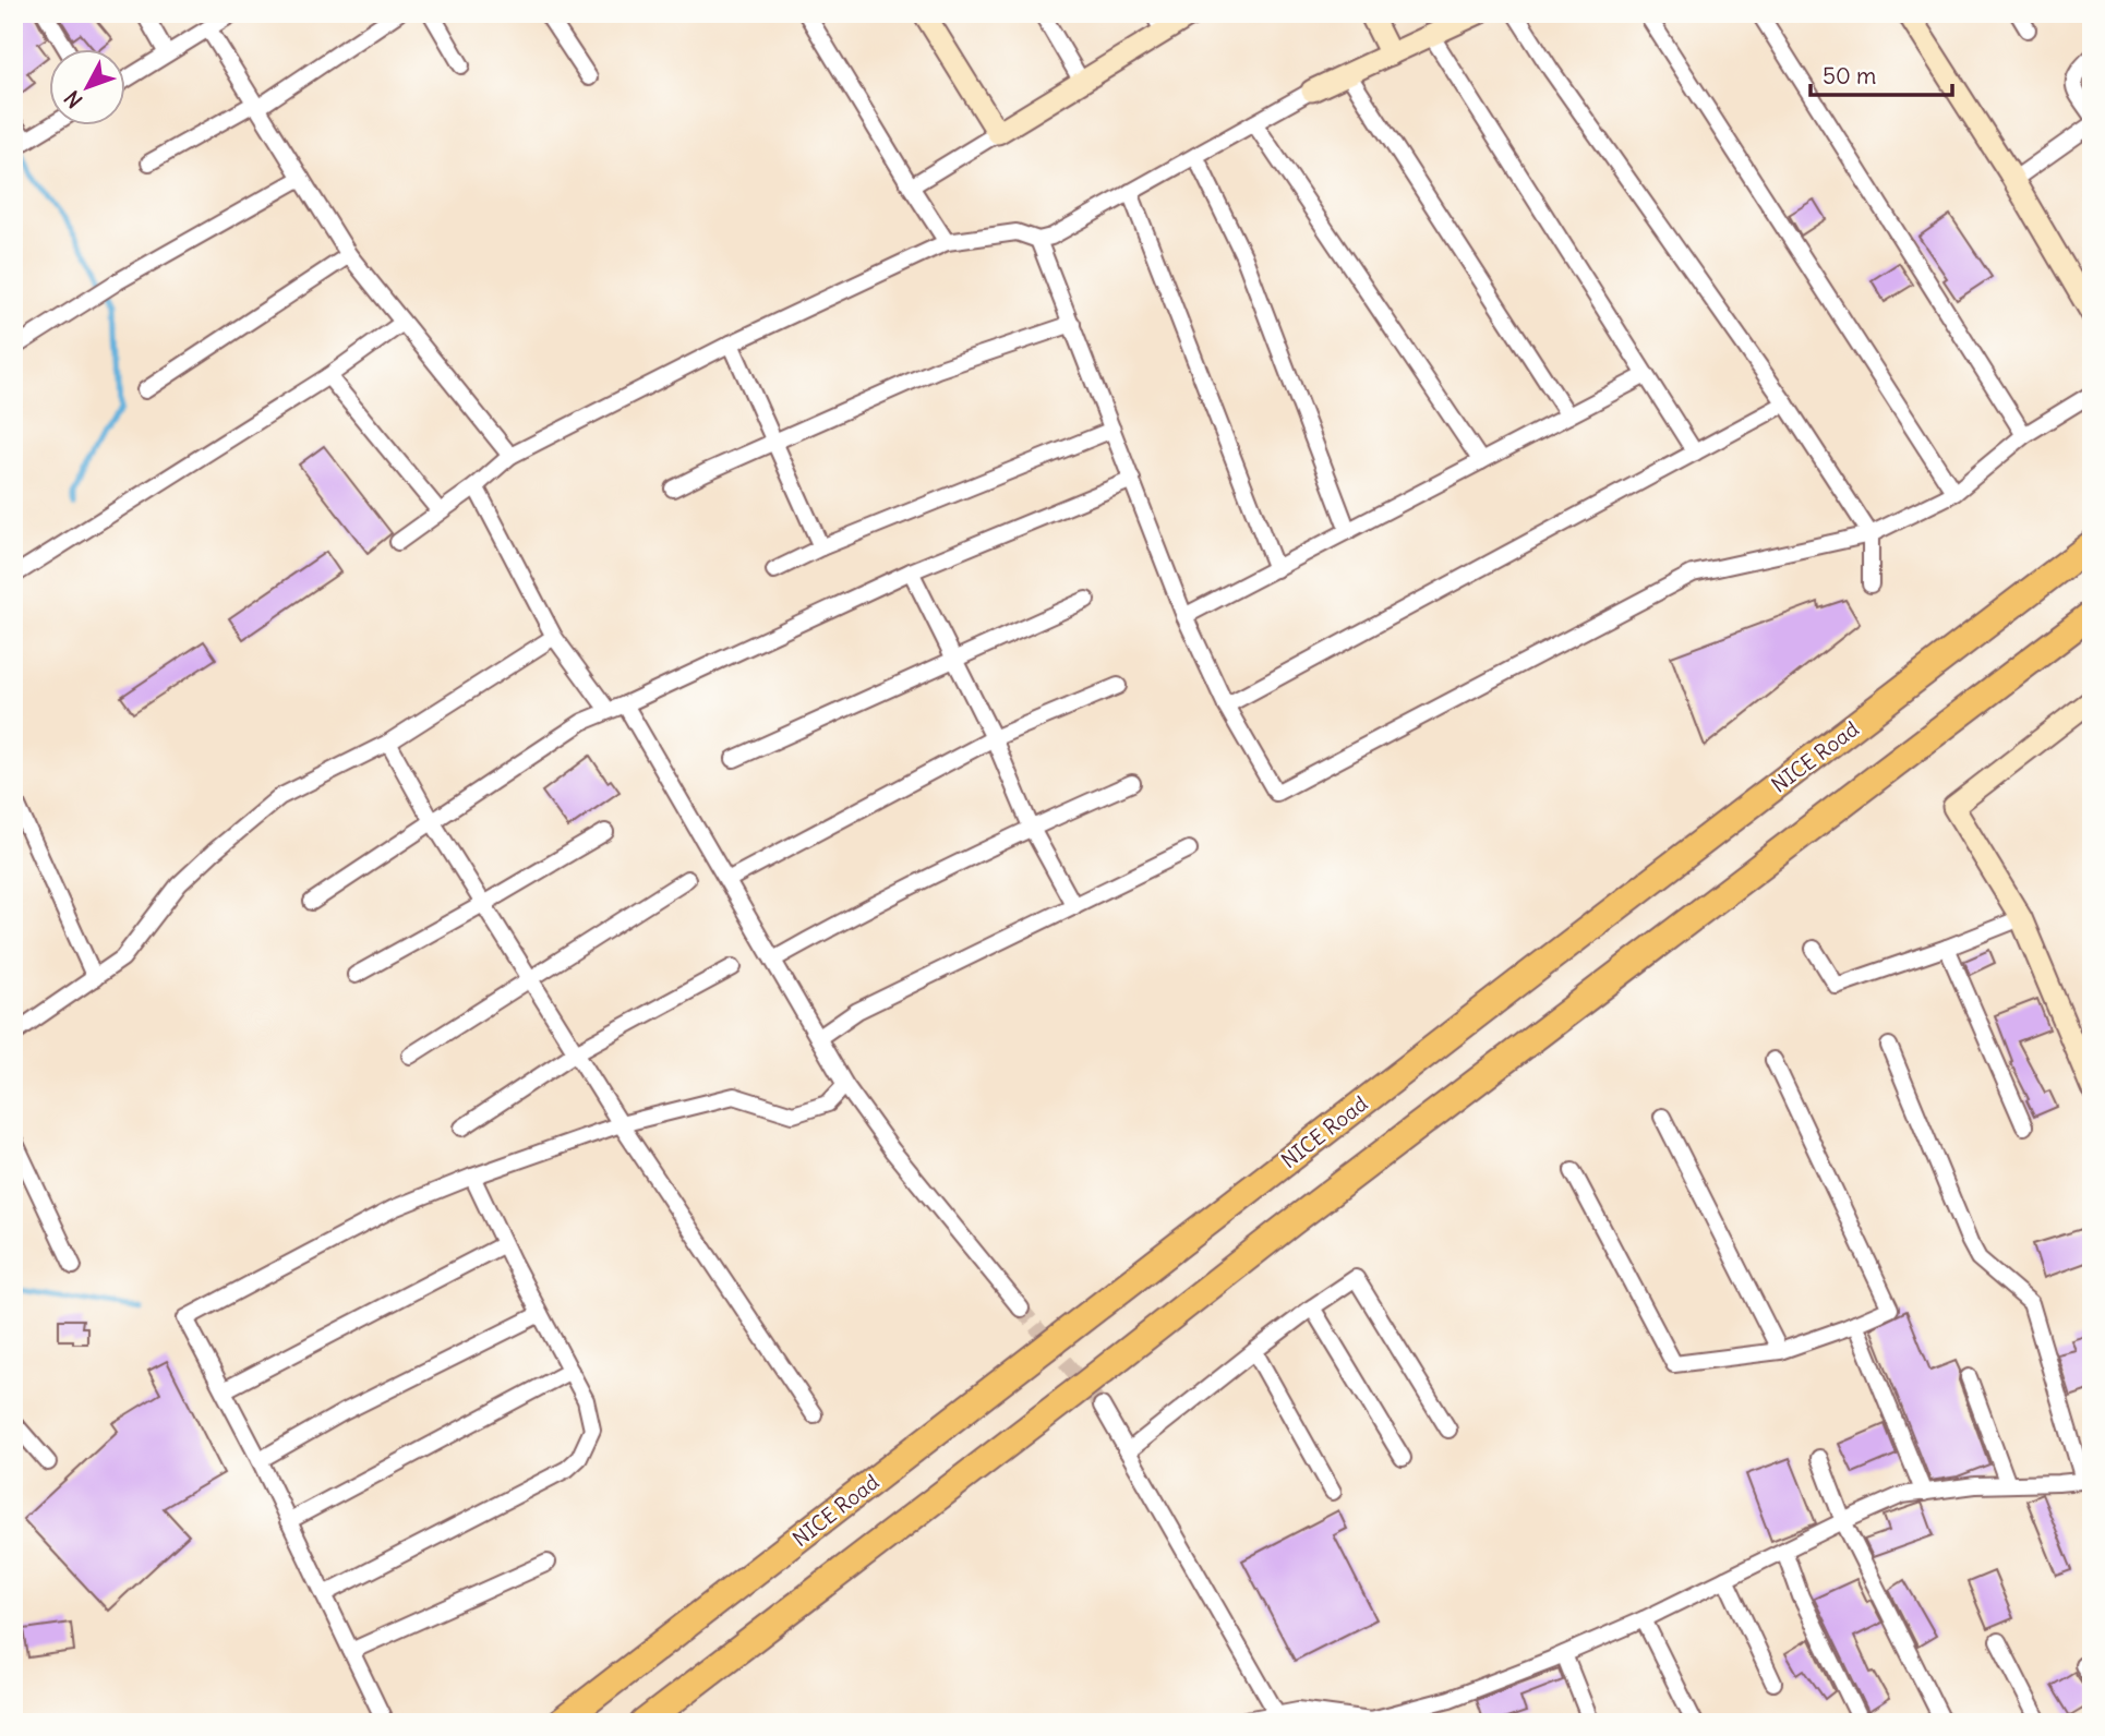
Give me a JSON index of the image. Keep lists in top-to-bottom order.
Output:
{
  "streets": {
    "highway": ["NICE Road"]
  },
  "scale_bar": "50 m",
  "north": "bottom left"
}
